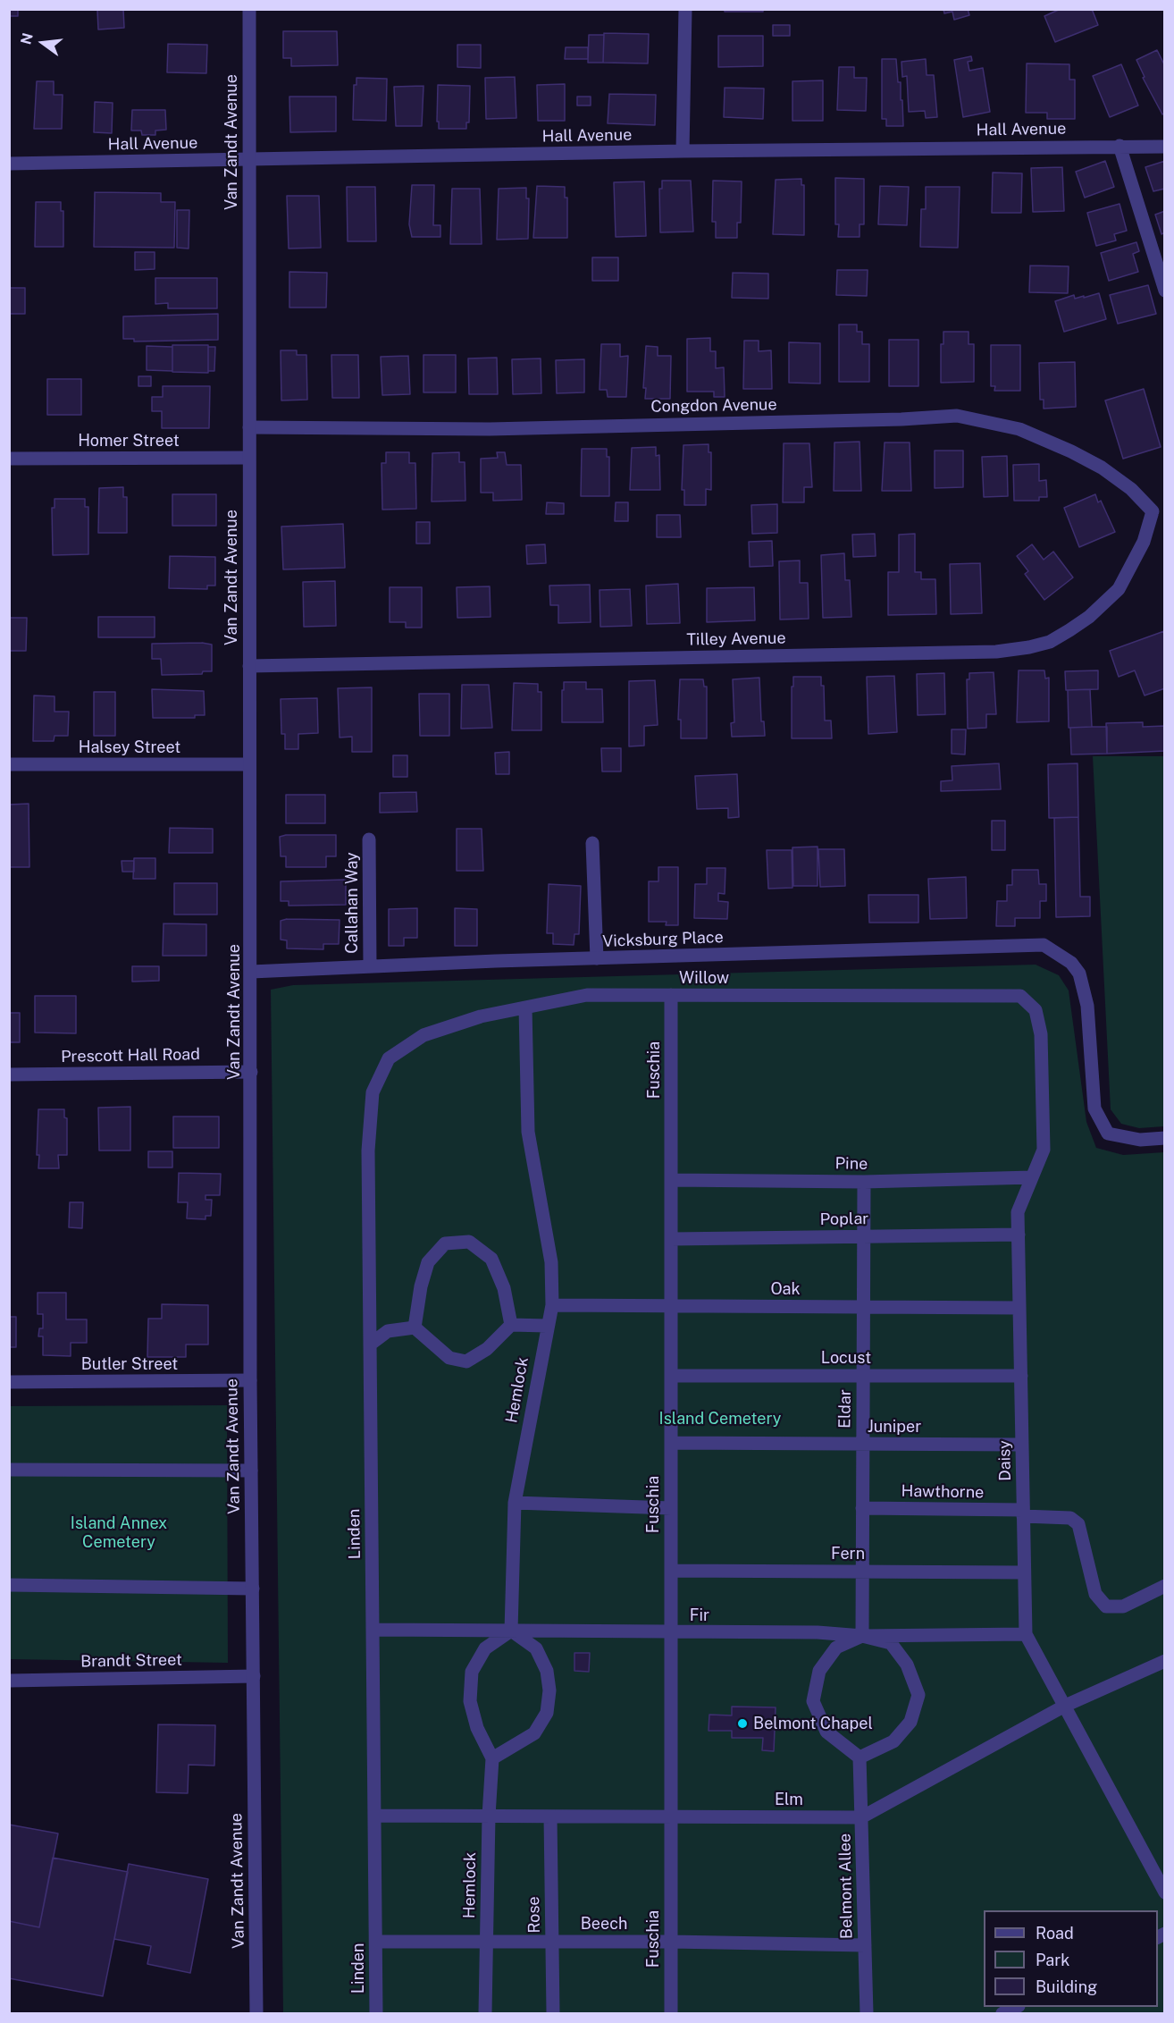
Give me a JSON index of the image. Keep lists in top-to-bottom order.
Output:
{
  "streets": {
    "street": [
      "Hall Avenue",
      "Van Zandt Avenue",
      "Congdon Avenue",
      "Homer Street",
      "Tilley Avenue",
      "Halsey Street",
      "Callahan Way",
      "Vicksburg Place",
      "Willow",
      "Prescott Hall Road",
      "Fuschia",
      "Pine",
      "Poplar",
      "Oak",
      "Locust",
      "Butler Street",
      "Hemlock",
      "Eldar",
      "Juniper",
      "Daisy",
      "Hawthorne",
      "Linden",
      "Fern",
      "Fir",
      "Brandt Street",
      "Elm",
      "Belmont Allee",
      "Rose",
      "Beech"
    ]
  },
  "crossings": [
    ["Hall Avenue", "Van Zandt Avenue"],
    ["Van Zandt Avenue", "Congdon Avenue"],
    ["Van Zandt Avenue", "Homer Street"],
    ["Van Zandt Avenue", "Tilley Avenue"],
    ["Van Zandt Avenue", "Halsey Street"],
    ["Van Zandt Avenue", "Vicksburg Place"],
    ["Van Zandt Avenue", "Prescott Hall Road"],
    ["Van Zandt Avenue", "Butler Street"],
    ["Van Zandt Avenue", "Brandt Street"],
    ["Congdon Avenue", "Tilley Avenue"],
    ["Callahan Way", "Vicksburg Place"],
    ["Willow", "Fuschia"],
    ["Willow", "Hemlock"],
    ["Willow", "Daisy"],
    ["Willow", "Linden"],
    ["Fuschia", "Pine"],
    ["Fuschia", "Poplar"],
    ["Fuschia", "Oak"],
    ["Fuschia", "Locust"],
    ["Fuschia", "Juniper"],
    ["Fuschia", "Fern"],
    ["Fuschia", "Fir"],
    ["Fuschia", "Elm"],
    ["Fuschia", "Beech"],
    ["Pine", "Eldar"],
    ["Pine", "Daisy"],
    ["Poplar", "Eldar"],
    ["Poplar", "Daisy"],
    ["Oak", "Hemlock"],
    ["Oak", "Eldar"],
    ["Oak", "Daisy"],
    ["Locust", "Eldar"],
    ["Locust", "Daisy"],
    ["Hemlock", "Fir"],
    ["Hemlock", "Elm"],
    ["Hemlock", "Beech"],
    ["Eldar", "Juniper"],
    ["Eldar", "Hawthorne"],
    ["Eldar", "Fern"],
    ["Eldar", "Fir"],
    ["Eldar", "Belmont Allee"],
    ["Juniper", "Daisy"],
    ["Daisy", "Hawthorne"],
    ["Daisy", "Fern"],
    ["Daisy", "Fir"],
    ["Daisy", "Elm"],
    ["Linden", "Fir"],
    ["Linden", "Elm"],
    ["Linden", "Beech"],
    ["Fir", "Belmont Allee"],
    ["Elm", "Belmont Allee"],
    ["Elm", "Rose"],
    ["Belmont Allee", "Beech"],
    ["Rose", "Beech"]
  ],
  "parks": ["Island Cemetery", "Island Annex Cemetery"],
  "places": ["Belmont Chapel"],
  "legend": ["Road", "Park", "Building"],
  "north": "left"
}
